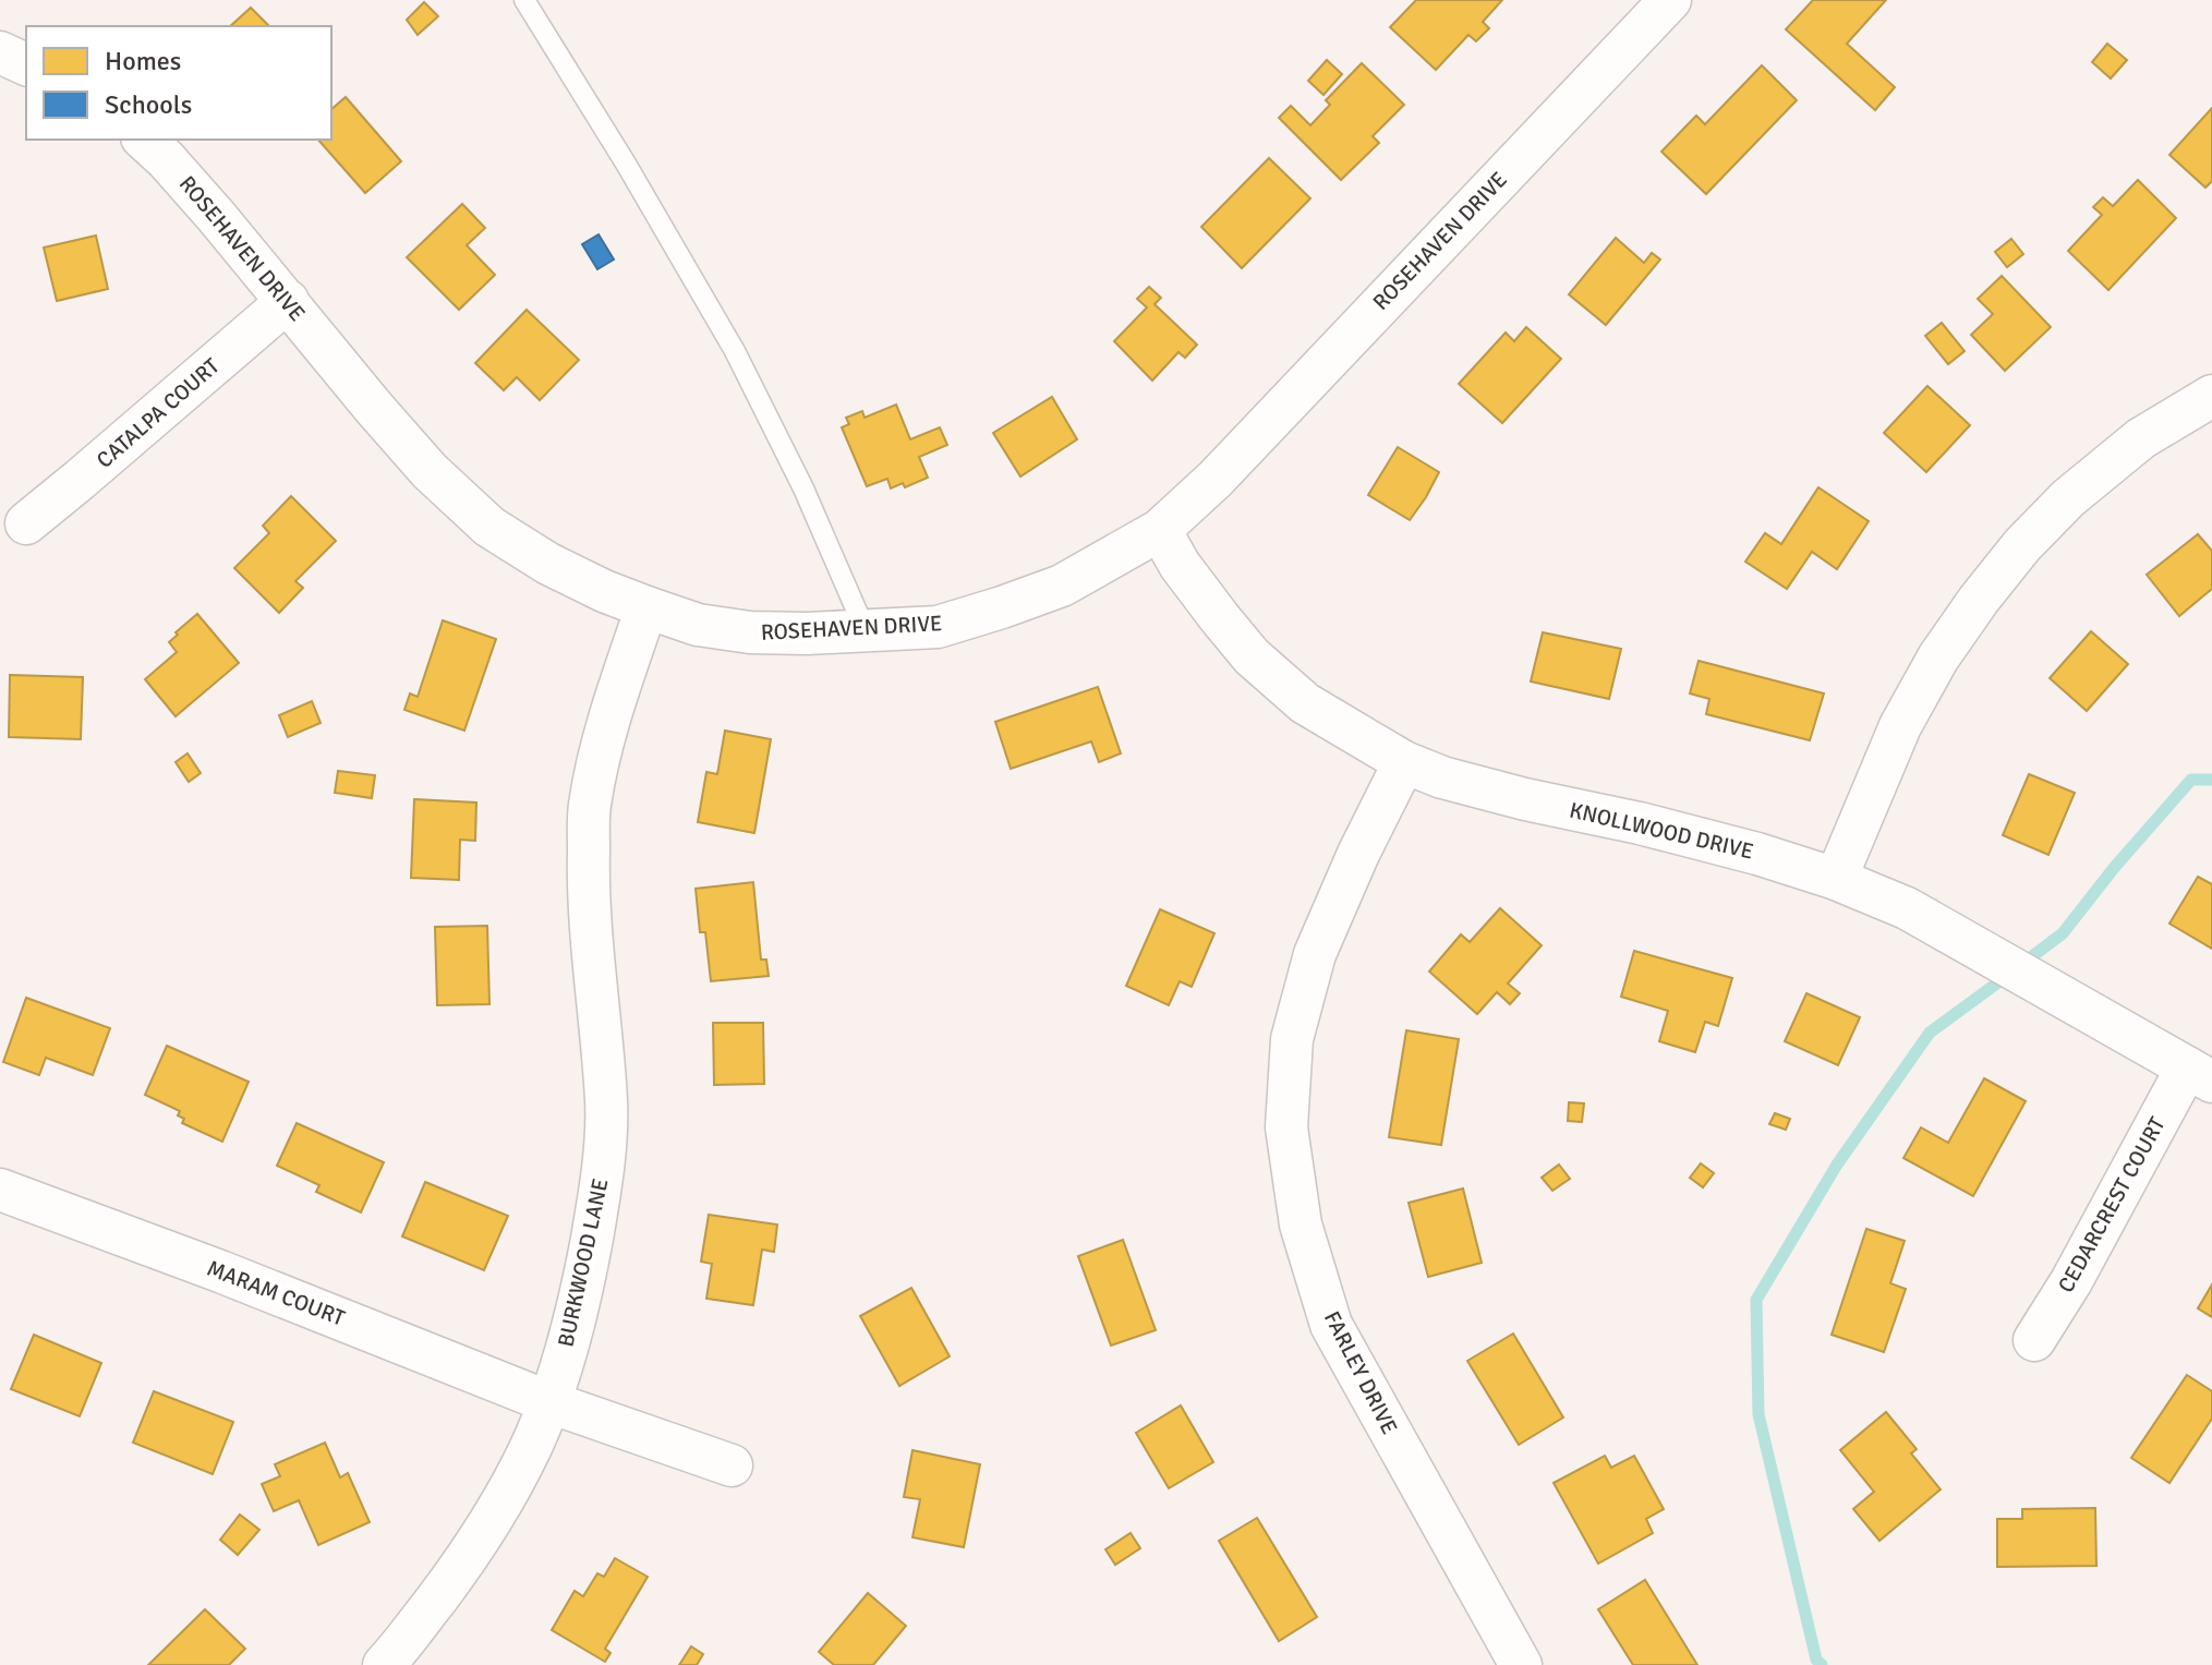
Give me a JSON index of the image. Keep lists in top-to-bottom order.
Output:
{
  "streets": {
    "street": [
      "ROSEHAVEN DRIVE",
      "CATALPA COURT",
      "KNOLLWOOD DRIVE",
      "CEDARCREST COURT",
      "BURKWOOD LANE",
      "MARAM COURT",
      "FARLEY DRIVE"
    ]
  },
  "crossings": [
    ["ROSEHAVEN DRIVE", "CATALPA COURT"],
    ["ROSEHAVEN DRIVE", "KNOLLWOOD DRIVE"],
    ["ROSEHAVEN DRIVE", "BURKWOOD LANE"],
    ["KNOLLWOOD DRIVE", "CEDARCREST COURT"],
    ["KNOLLWOOD DRIVE", "FARLEY DRIVE"],
    ["BURKWOOD LANE", "MARAM COURT"]
  ],
  "legend": ["Homes", "Schools"]
}
